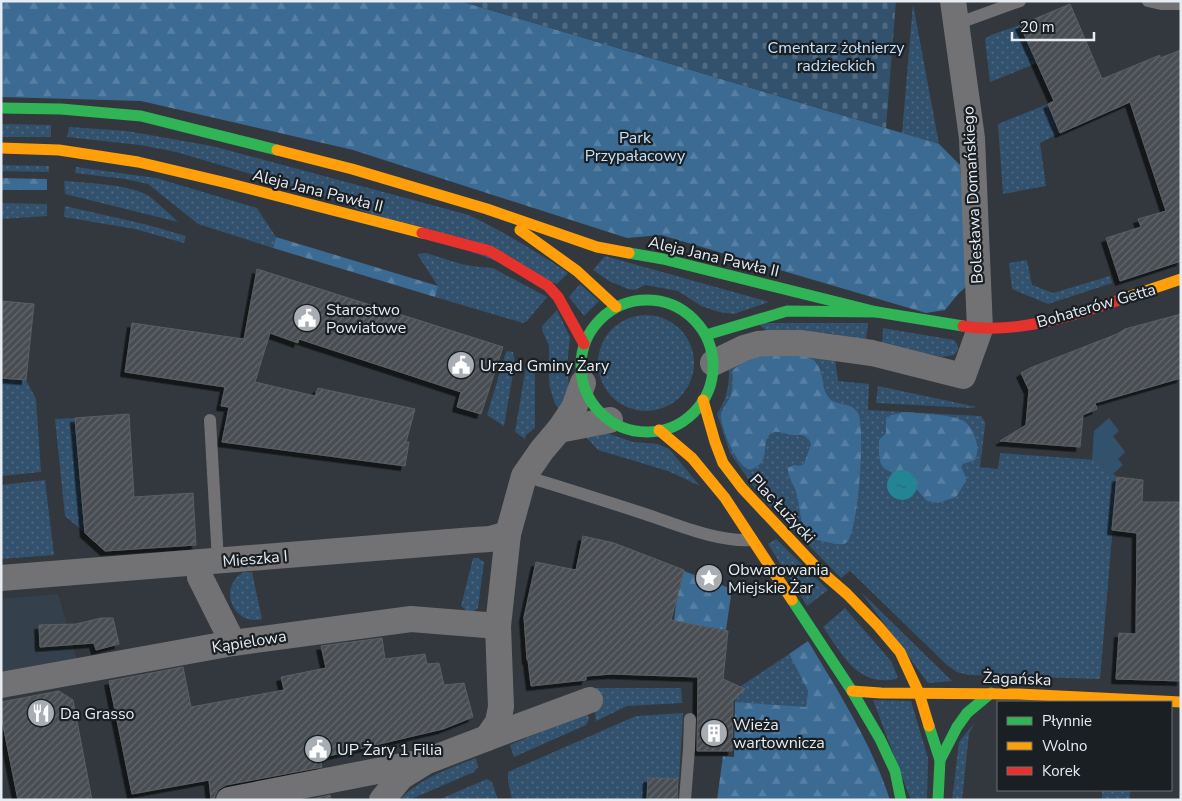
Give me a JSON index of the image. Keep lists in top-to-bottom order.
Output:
{
  "streets": {
    "street": [
      "Aleja Jana Pawła II",
      "Bolesława Domańskiego",
      "Bohaterów Getta",
      "Plac Łużycki",
      "Mieszka I",
      "Kąpielowa",
      "Żagańska"
    ]
  },
  "crossings": [
    ["Aleja Jana Pawła II", "Bohaterów Getta"],
    ["Aleja Jana Pawła II", "Plac Łużycki"],
    ["Bolesława Domańskiego", "Bohaterów Getta"],
    ["Bohaterów Getta", "Plac Łużycki"],
    ["Plac Łużycki", "Żagańska"]
  ],
  "parks": ["Cmentarz żołnierzy radzieckich", "Park Przypałacowy"],
  "places": {
    "public building": ["Starostwo Powiatowe", "Urząd Gminy Żary", "UP Żary 1 Filia"],
    "place": ["Obwarowania Miejskie Żar"],
    "restaurant": ["Da Grasso"],
    "building": ["Wieża wartownicza"]
  },
  "legend": ["Płynnie", "Wolno", "Korek"],
  "scale_bar": "20 m"
}
